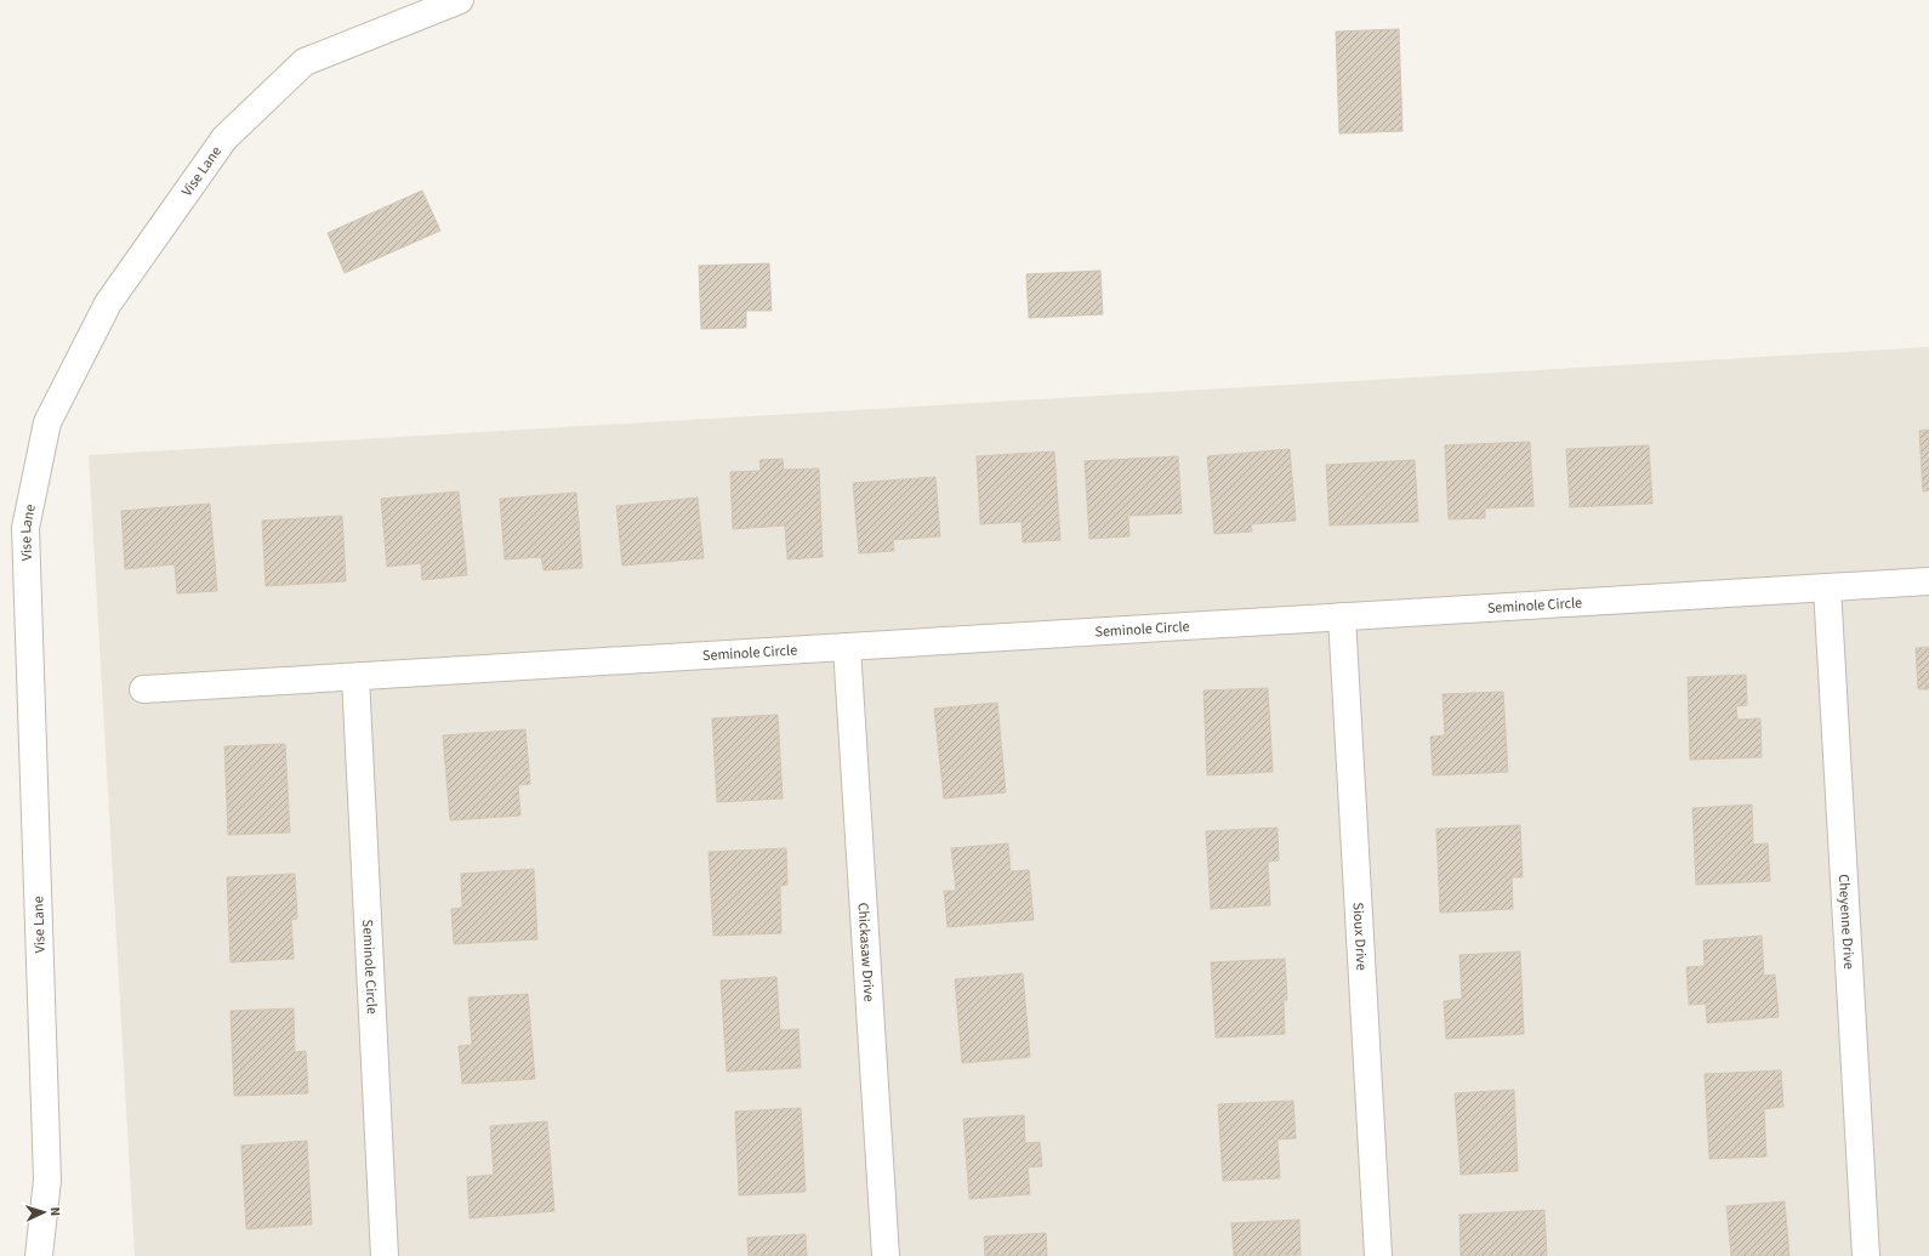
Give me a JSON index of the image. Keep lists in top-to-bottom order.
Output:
{
  "streets": {
    "street": [
      "Vise Lane",
      "Seminole Circle",
      "Cheyenne Drive",
      "Sioux Drive",
      "Chickasaw Drive"
    ]
  },
  "crossings": [
    ["Seminole Circle", "Cheyenne Drive"],
    ["Seminole Circle", "Sioux Drive"],
    ["Seminole Circle", "Chickasaw Drive"]
  ],
  "north": "right"
}
